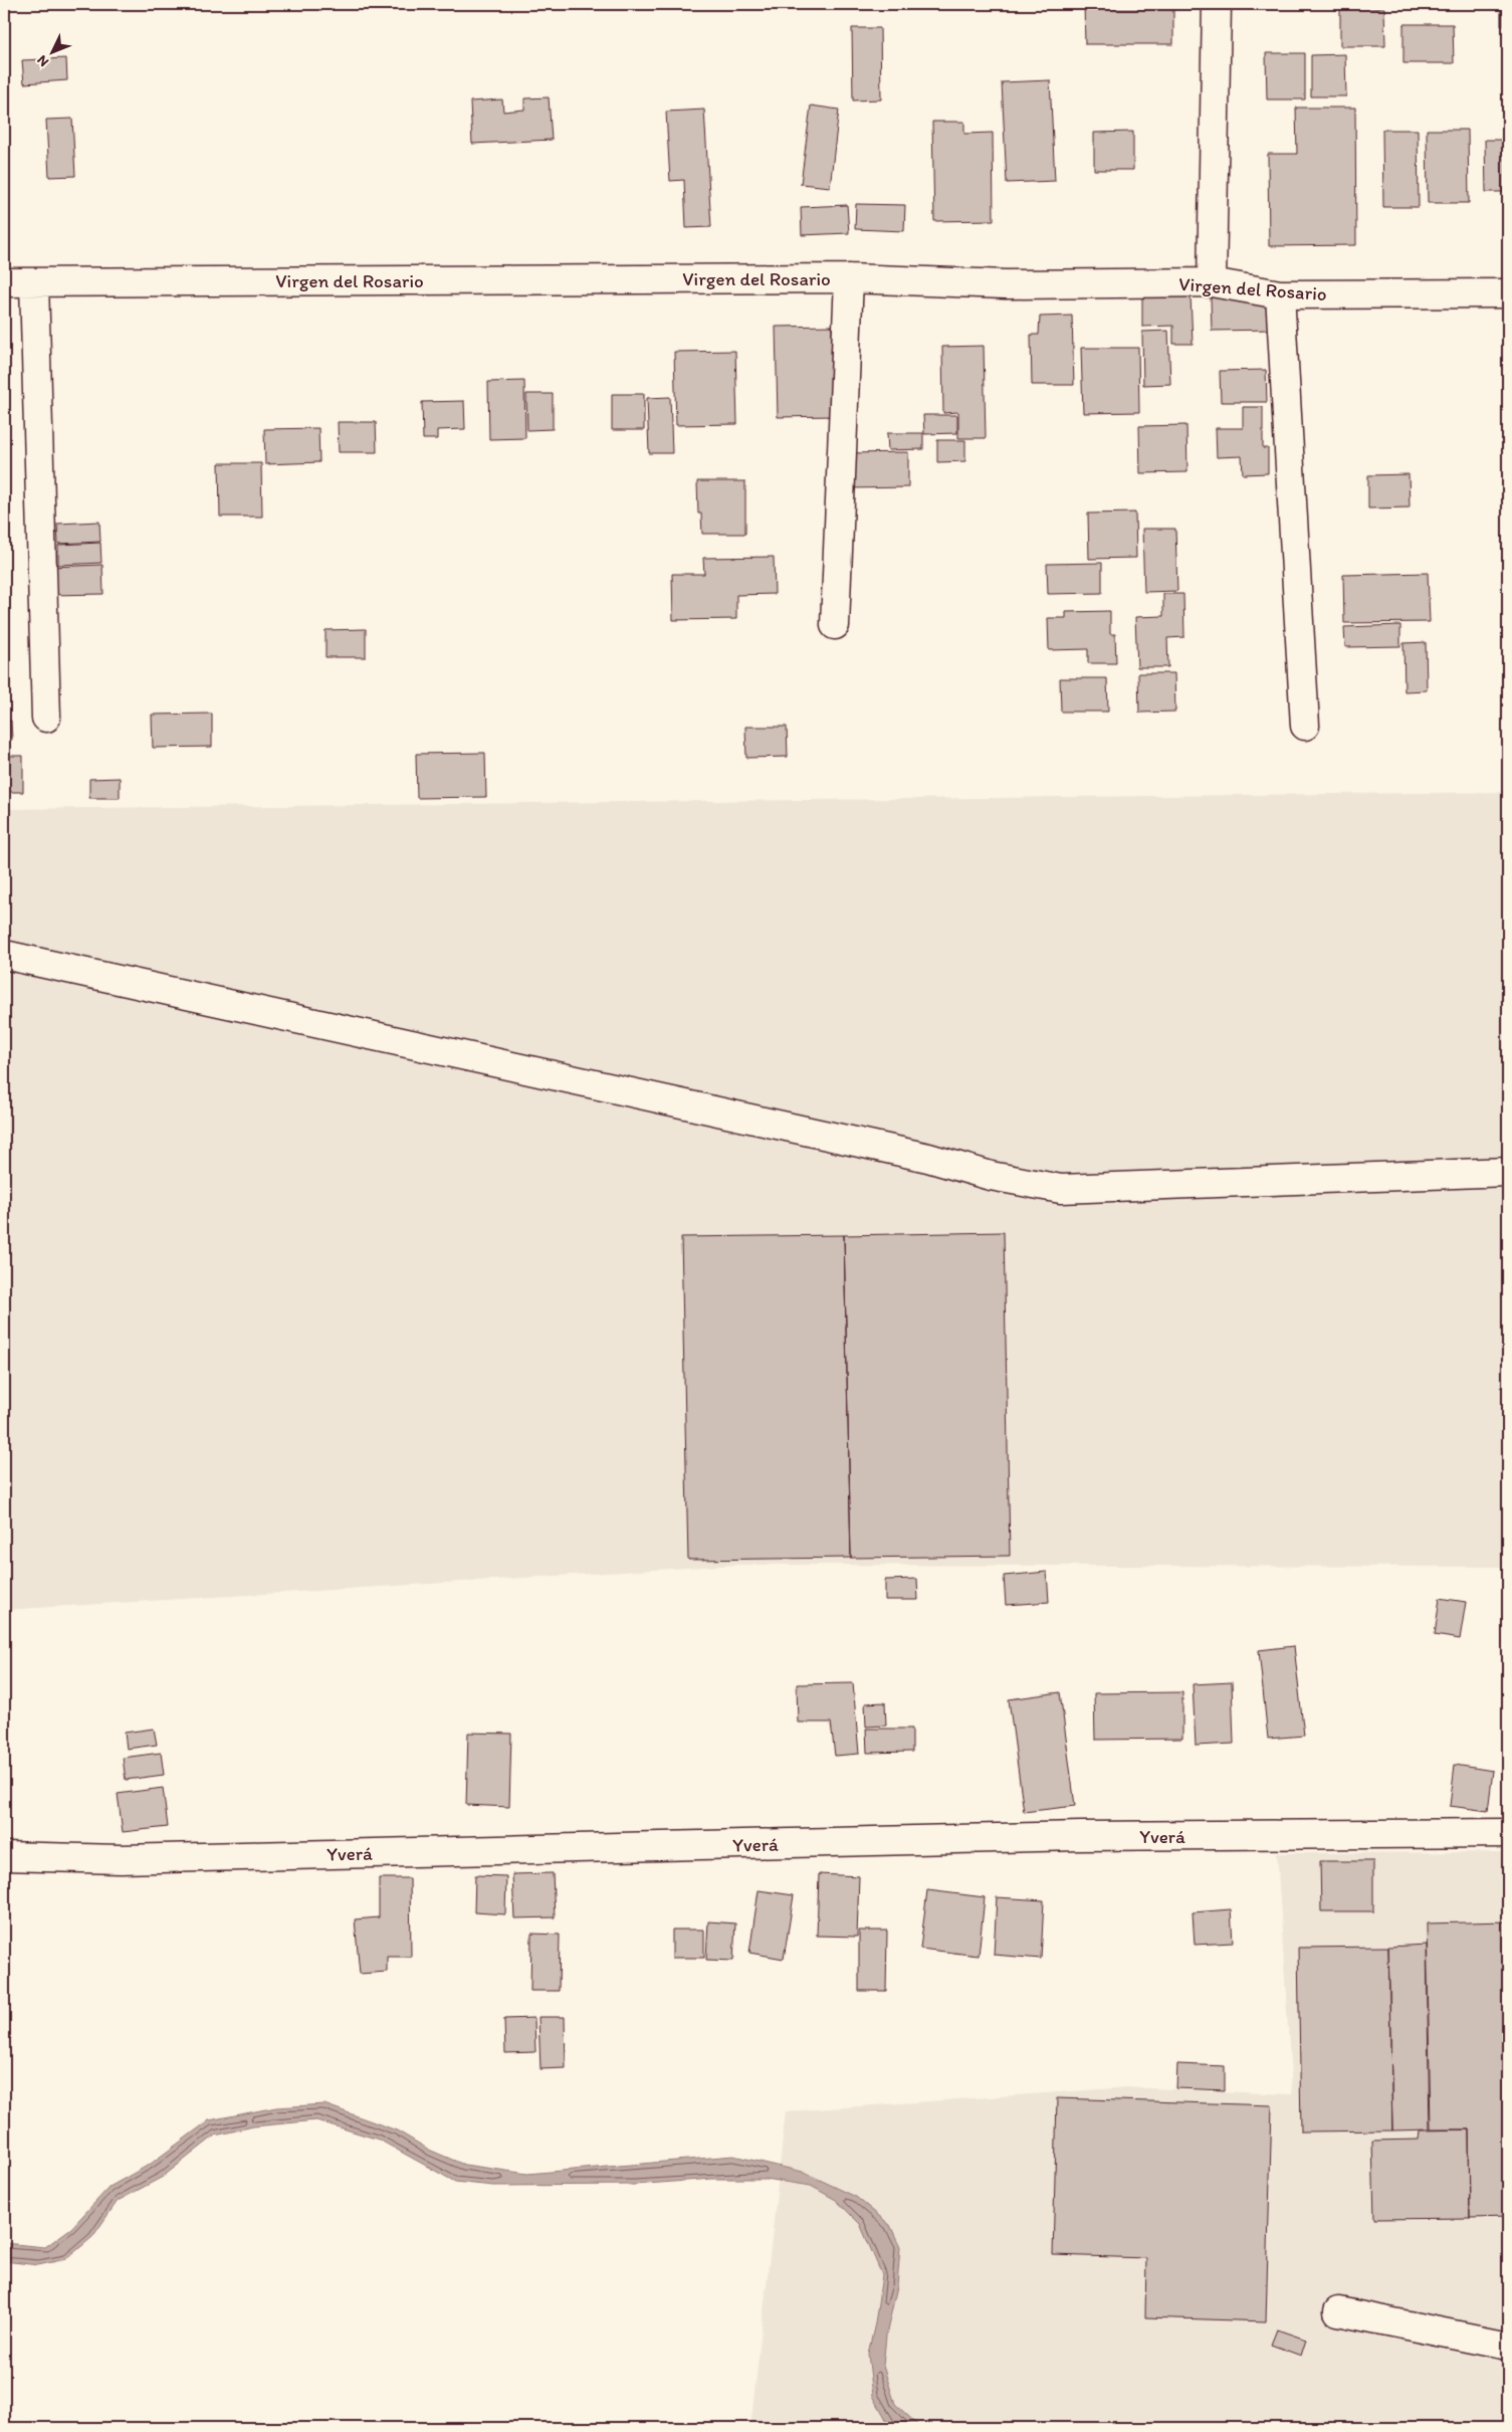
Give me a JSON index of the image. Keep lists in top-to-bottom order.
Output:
{
  "streets": {
    "street": ["Virgen del Rosario", "Yverá"]
  },
  "north": "bottom left"
}
